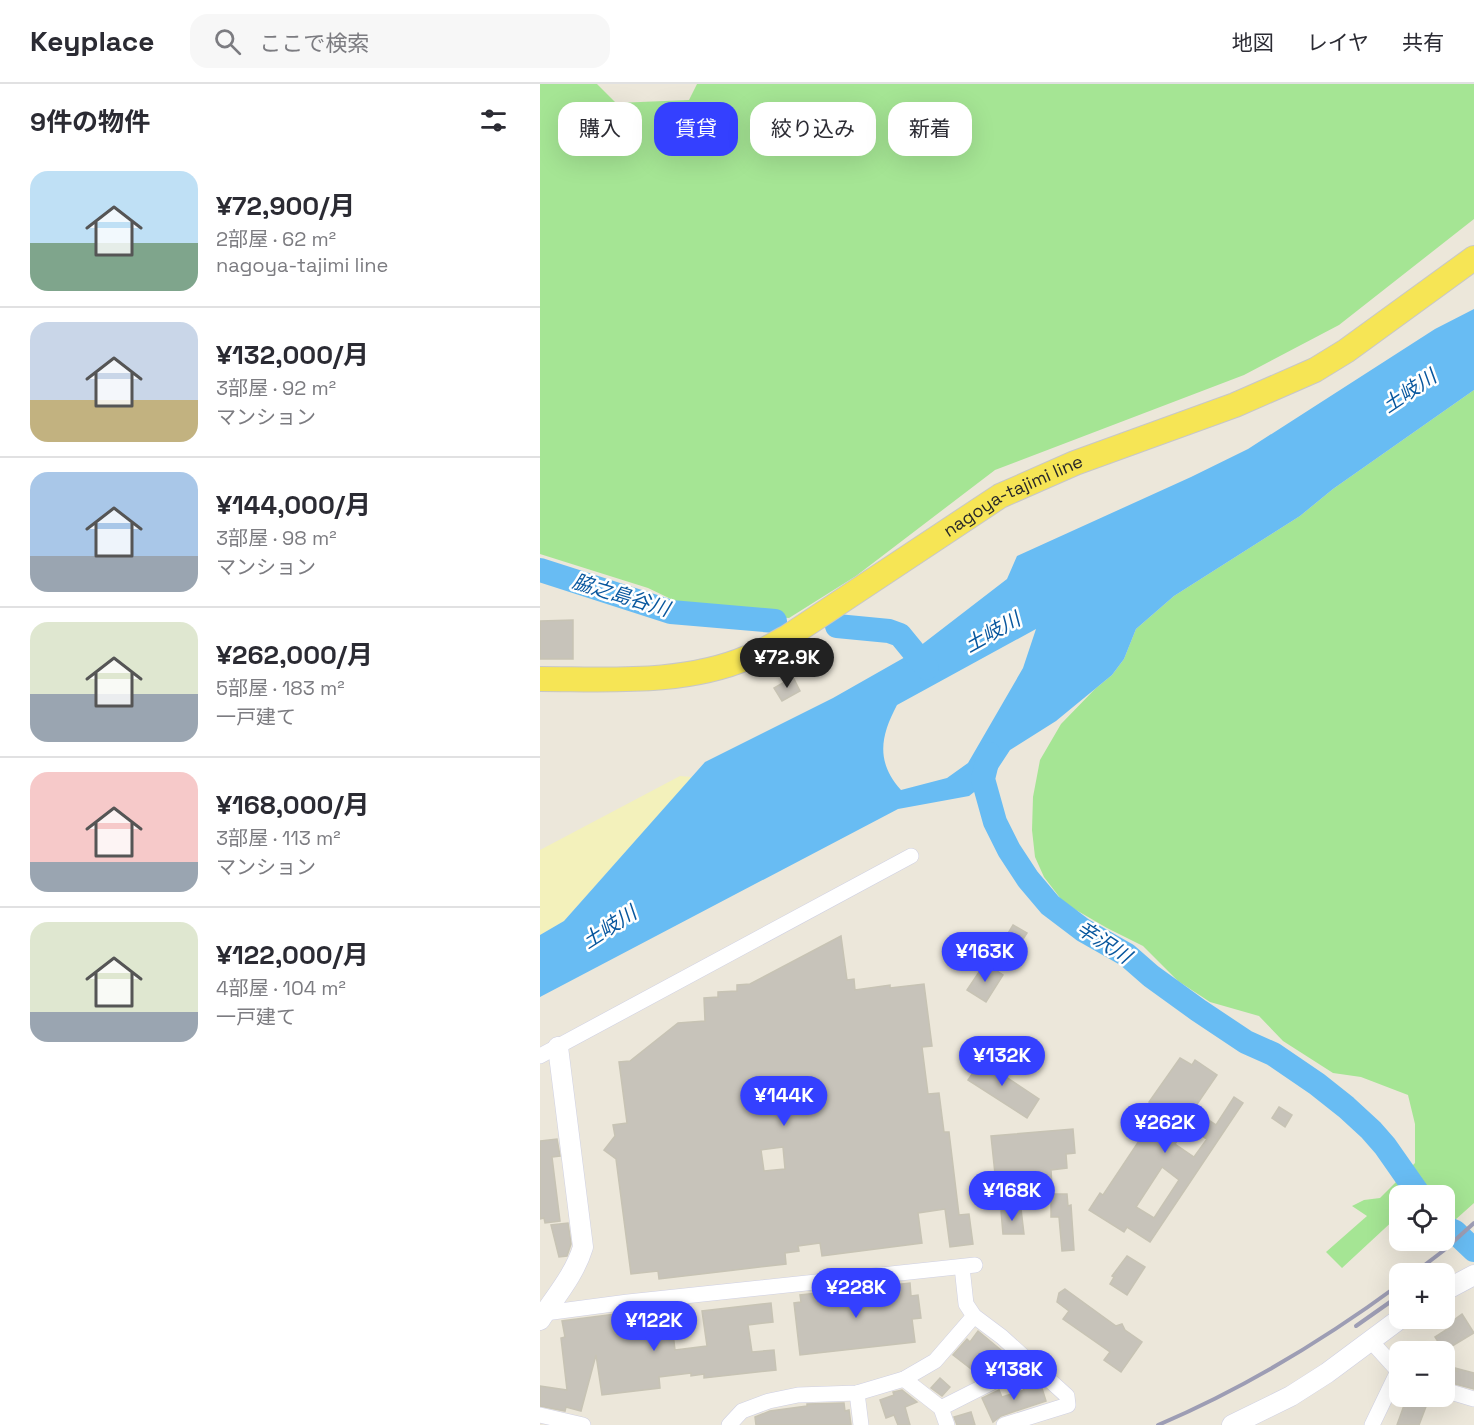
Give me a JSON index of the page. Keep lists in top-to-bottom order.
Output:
{
  "streets": {
    "main road": ["nagoya-tajimi line"]
  },
  "water": ["土岐川", "脇之島谷川", "辛沢川"],
  "page": {
    "header": "Keyplace",
    "search": "ここで検索",
    "nav": ["地図", "レイヤ", "共有"],
    "heading": "9件の物件",
    "chip": [
      "購入",
      "賃貸",
      "絞り込み",
      "新着"
    ],
    "list": [
      {
        "name": "¥72,900/月",
        "note": "2部屋 · 62 m² · nagoya-tajimi line"
      },
      {
        "name": "¥132,000/月",
        "note": "3部屋 · 92 m² · マンション"
      },
      {
        "name": "¥144,000/月",
        "note": "3部屋 · 98 m² · マンション"
      },
      {
        "name": "¥262,000/月",
        "note": "5部屋 · 183 m² · 一戸建て"
      },
      {
        "name": "¥168,000/月",
        "note": "3部屋 · 113 m² · マンション"
      },
      {
        "name": "¥122,000/月",
        "note": "4部屋 · 104 m² · 一戸建て"
      }
    ],
    "price": [
      "¥72.9K",
      "¥163K",
      "¥132K",
      "¥144K",
      "¥262K",
      "¥168K",
      "¥228K",
      "¥122K",
      "¥138K"
    ],
    "map_buttons": ["+", "−"]
  }
}
